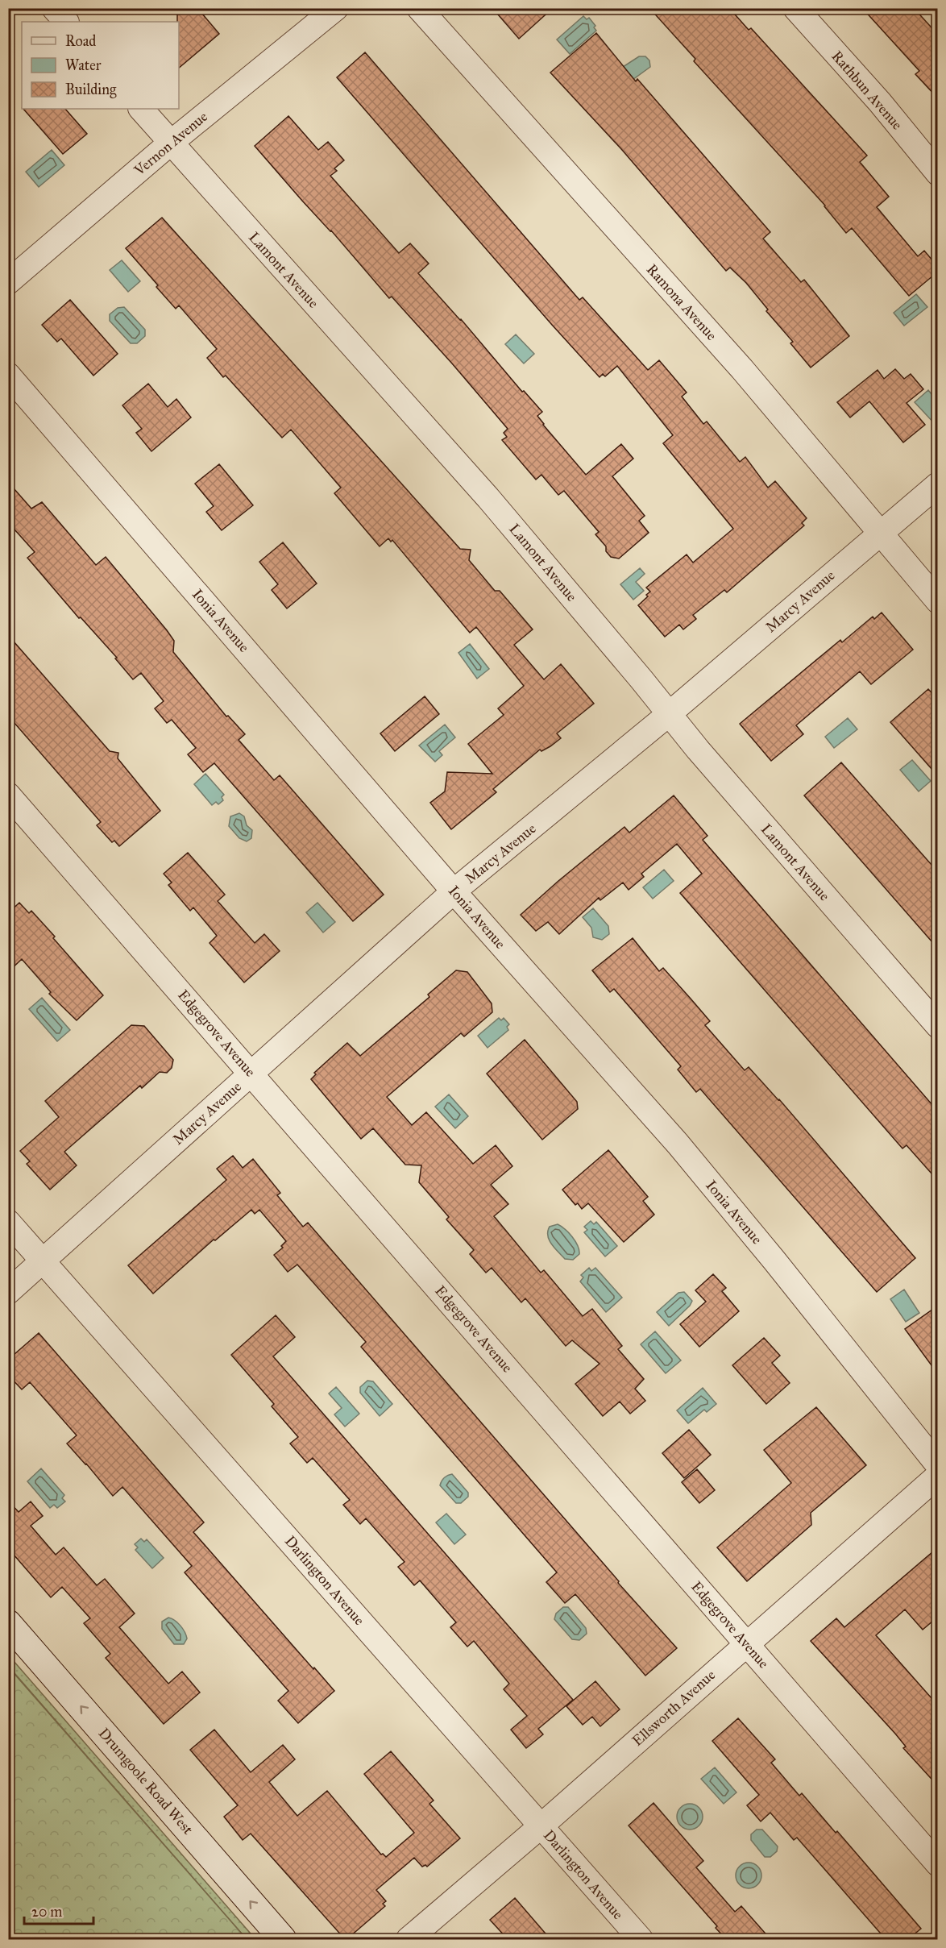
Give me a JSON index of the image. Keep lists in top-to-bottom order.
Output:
{
  "streets": {
    "main road": ["Drumgoole Road West"],
    "street": [
      "Rathbun Avenue",
      "Vernon Avenue",
      "Lamont Avenue",
      "Ramona Avenue",
      "Marcy Avenue",
      "Ionia Avenue",
      "Edgegrove Avenue",
      "Darlington Avenue",
      "Ellsworth Avenue"
    ]
  },
  "crossings": [
    ["Vernon Avenue", "Lamont Avenue"],
    ["Lamont Avenue", "Marcy Avenue"],
    ["Ramona Avenue", "Marcy Avenue"],
    ["Marcy Avenue", "Ionia Avenue"],
    ["Marcy Avenue", "Edgegrove Avenue"],
    ["Marcy Avenue", "Darlington Avenue"],
    ["Edgegrove Avenue", "Ellsworth Avenue"],
    ["Darlington Avenue", "Ellsworth Avenue"]
  ],
  "one_way": ["Drumgoole Road West"],
  "legend": ["Road", "Water", "Building"],
  "scale_bar": "20 m"
}
